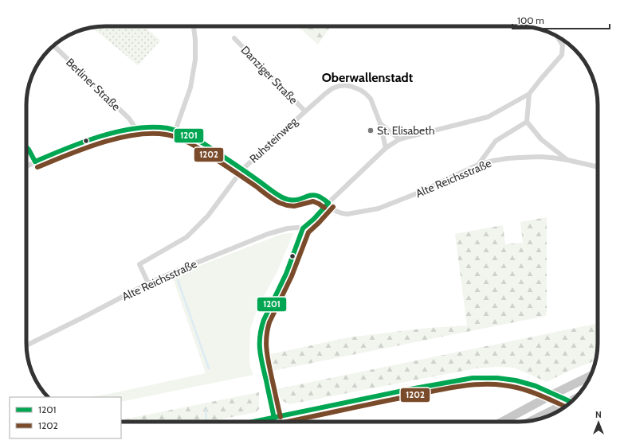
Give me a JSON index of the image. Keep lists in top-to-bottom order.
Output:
{
  "streets": {
    "street": [
      "Danziger Straße",
      "Berliner Straße",
      "Ruhsteinweg",
      "Alte Reichsstraße"
    ]
  },
  "crossings": [
    ["Danziger Straße", "Ruhsteinweg"],
    ["Berliner Straße", "Alte Reichsstraße"],
    ["Ruhsteinweg", "Alte Reichsstraße"]
  ],
  "districts": ["Oberwallenstadt"],
  "places": ["St. Elisabeth"],
  "lines": ["transit line 1201", "transit line 1202"],
  "legend": ["1201", "1202"],
  "scale_bar": "100 m",
  "north": "top"
}
